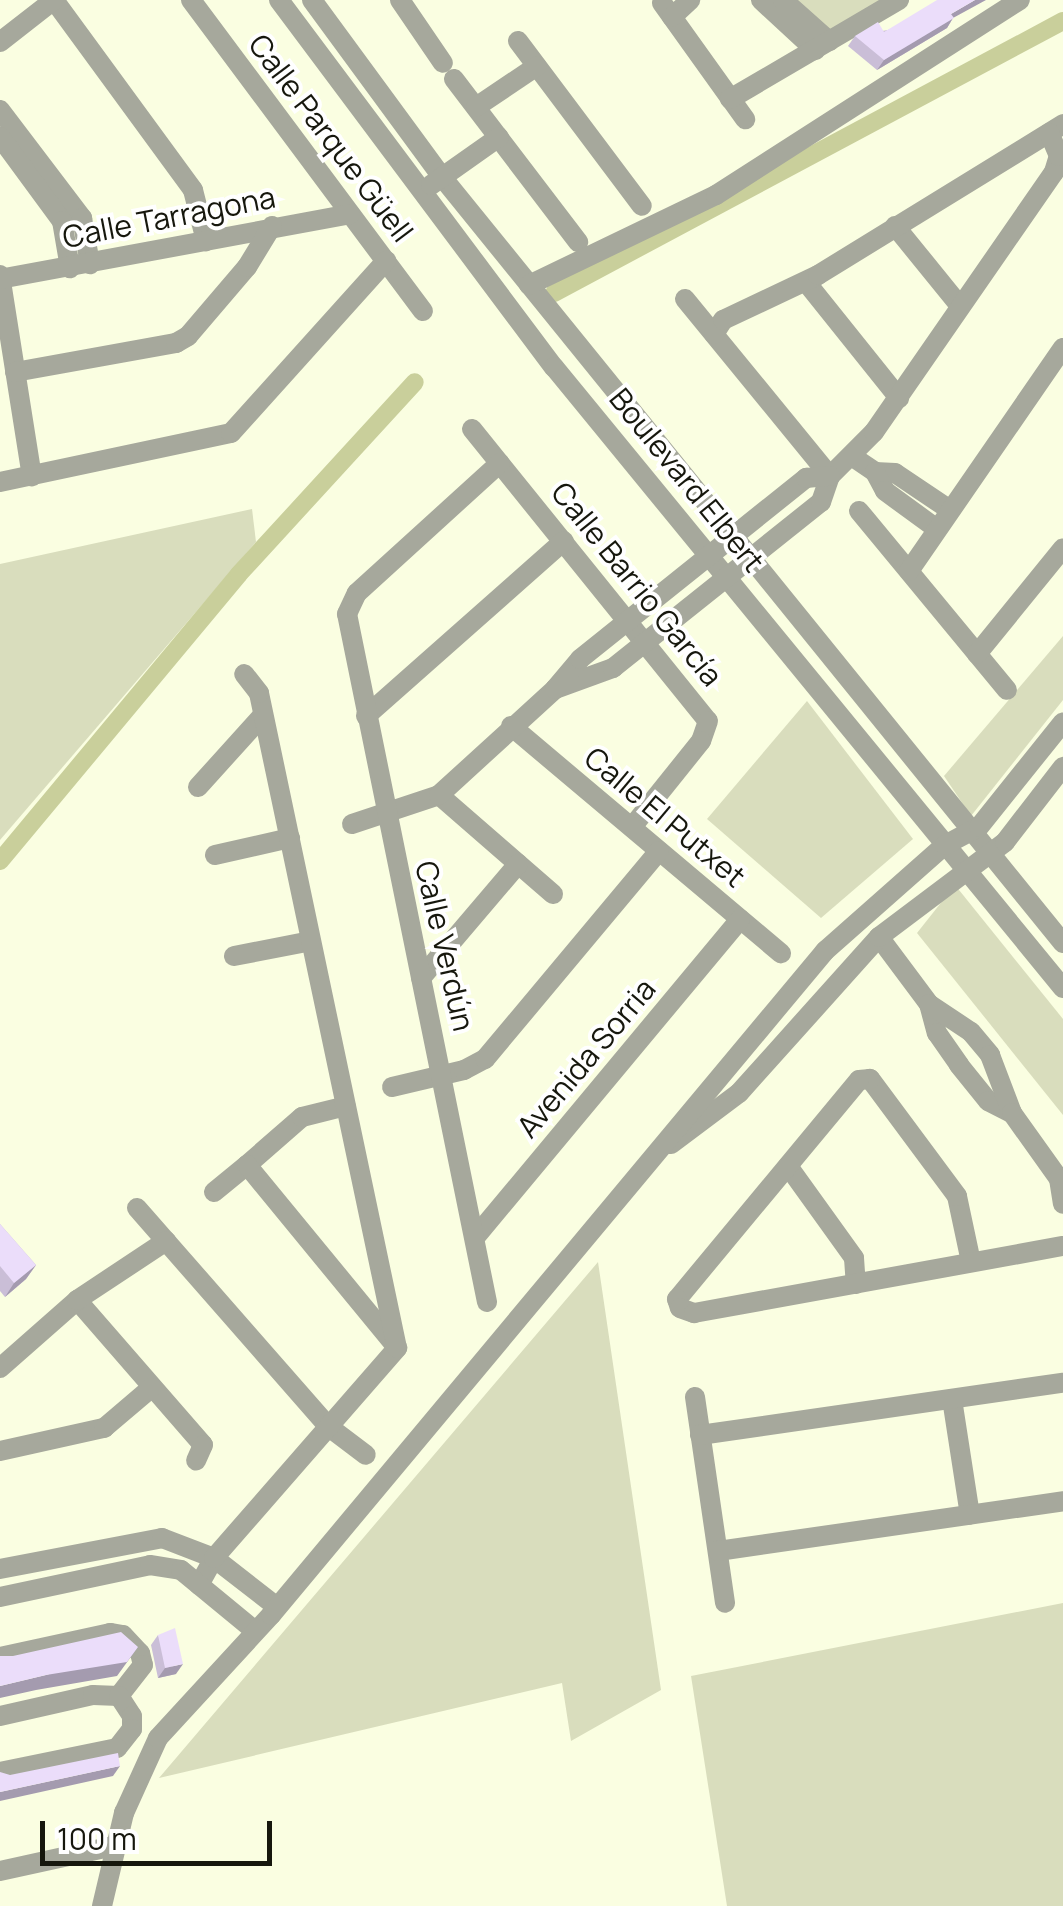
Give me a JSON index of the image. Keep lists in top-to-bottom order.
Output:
{
  "streets": {
    "street": [
      "Calle Parque Güell",
      "Calle Tarragona",
      "Boulevard Elbert",
      "Calle Barrio García",
      "Calle El Putxet",
      "Calle Verdún",
      "Avenida Sorria"
    ]
  },
  "crossings": [
    ["Calle Parque Güell", "Calle Tarragona"],
    ["Calle Barrio García", "Calle El Putxet"],
    ["Calle Barrio García", "Calle Verdún"],
    ["Calle El Putxet", "Avenida Sorria"],
    ["Calle Verdún", "Avenida Sorria"]
  ],
  "scale_bar": "100 m"
}
